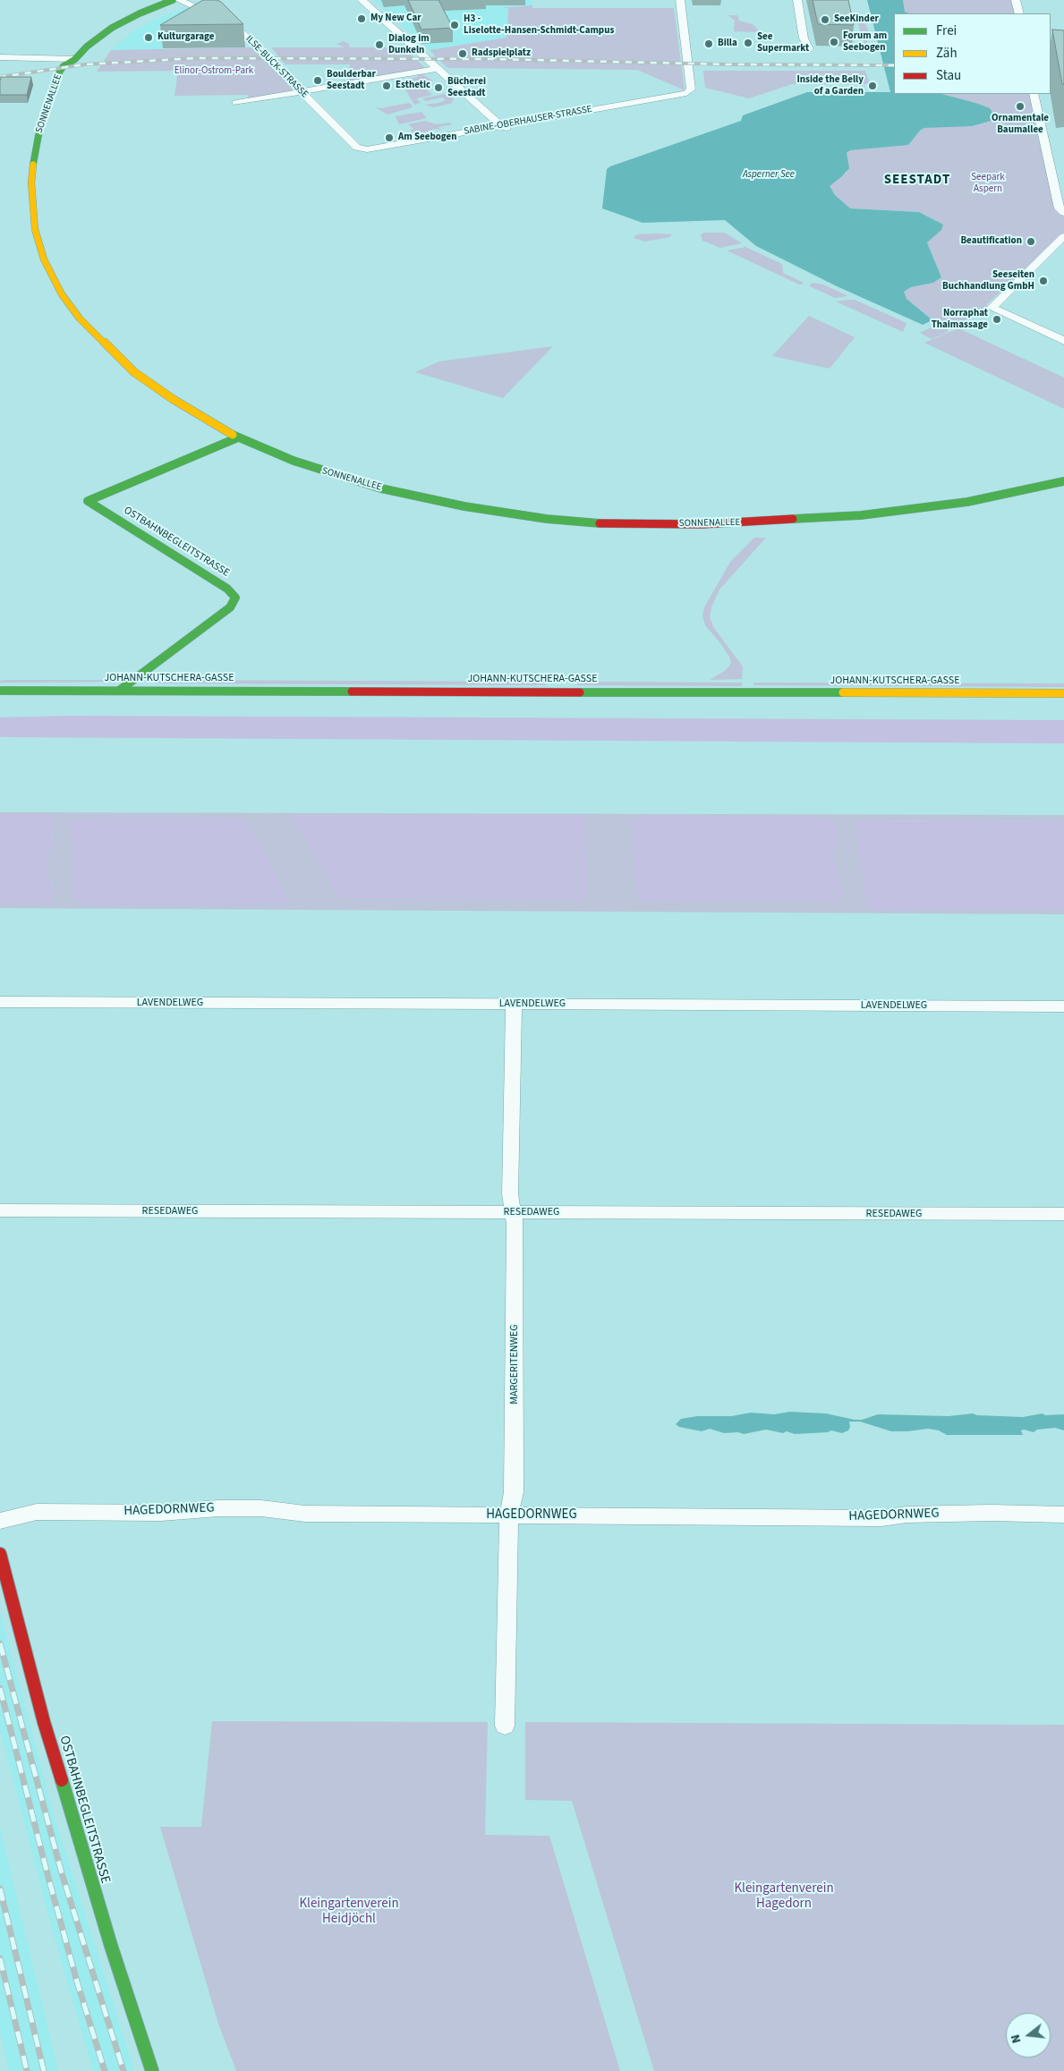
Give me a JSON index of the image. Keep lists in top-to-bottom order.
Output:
{
  "streets": {
    "street": [
      "ILSE-BUCK-STRASSE",
      "SONNENALLEE",
      "SABINE-OBERHAUSER-STRASSE",
      "OSTBAHNBEGLEITSTRASSE",
      "JOHANN-KUTSCHERA-GASSE",
      "LAVENDELWEG",
      "RESEDAWEG",
      "MARGERITENWEG",
      "HAGEDORNWEG"
    ]
  },
  "crossings": [
    ["ILSE-BUCK-STRASSE", "SABINE-OBERHAUSER-STRASSE"],
    ["SONNENALLEE", "OSTBAHNBEGLEITSTRASSE"],
    ["OSTBAHNBEGLEITSTRASSE", "JOHANN-KUTSCHERA-GASSE"],
    ["LAVENDELWEG", "MARGERITENWEG"],
    ["RESEDAWEG", "MARGERITENWEG"],
    ["MARGERITENWEG", "HAGEDORNWEG"]
  ],
  "districts": ["SEESTADT"],
  "water": ["Asperner See"],
  "parks": [
    "Elinor-Ostrom-Park",
    "Seepark Aspern",
    "Kleingartenverein Hagedorn",
    "Kleingartenverein Heidjöchl"
  ],
  "places": [
    "My New Car",
    "SeeKinder",
    "H3 - Liselotte-Hansen-Schmidt-Campus",
    "Kulturgarage",
    "Forum am Seebogen",
    "See Supermarkt",
    "Billa",
    "Dialog im Dunkeln",
    "Radspielplatz",
    "Boulderbar Seestadt",
    "Esthetic",
    "Inside the Belly of a Garden",
    "Bücherei Seestadt",
    "Ornamentale Baumallee",
    "Am Seebogen",
    "Beautification",
    "Seeseiten Buchhandlung GmbH",
    "Norraphat Thaimassage"
  ],
  "legend": ["Frei", "Zäh", "Stau"],
  "north": "left"
}
